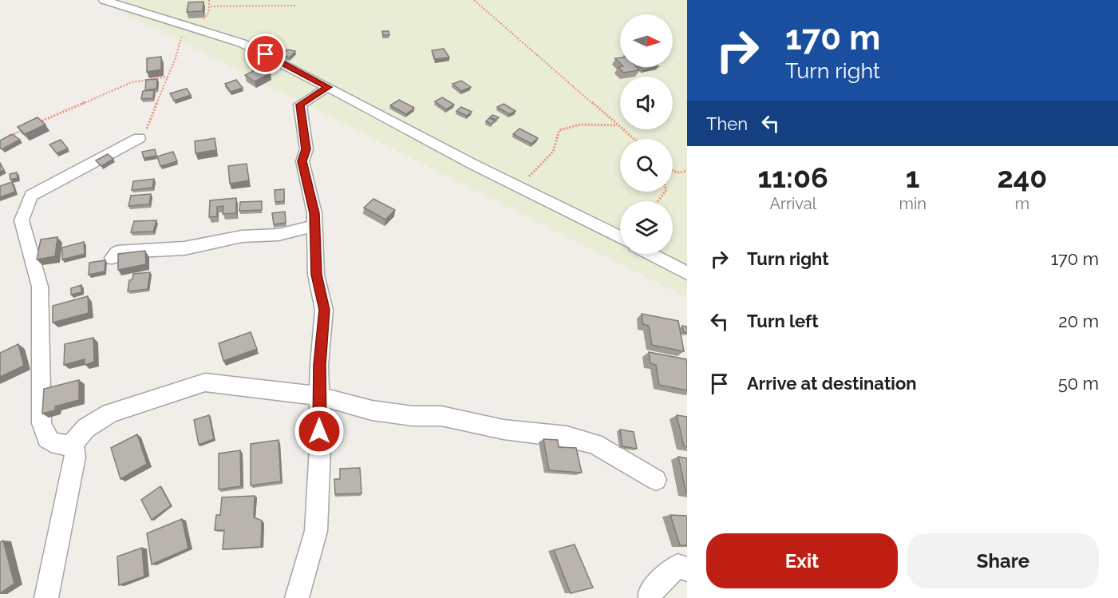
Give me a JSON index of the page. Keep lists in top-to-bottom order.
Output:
{
  "north": "right",
  "page": {
    "turn": ["170 m", "Turn right"],
    "then": "Then",
    "eta": [
      "11:06",
      "Arrival",
      "1",
      "min",
      "240",
      "m"
    ],
    "list": [
      {
        "name": "Turn right",
        "value": "170 m"
      },
      {
        "name": "Turn left",
        "value": "20 m"
      },
      {
        "name": "Arrive at destination",
        "value": "50 m"
      }
    ],
    "buttons": ["Exit", "Share"]
  }
}
